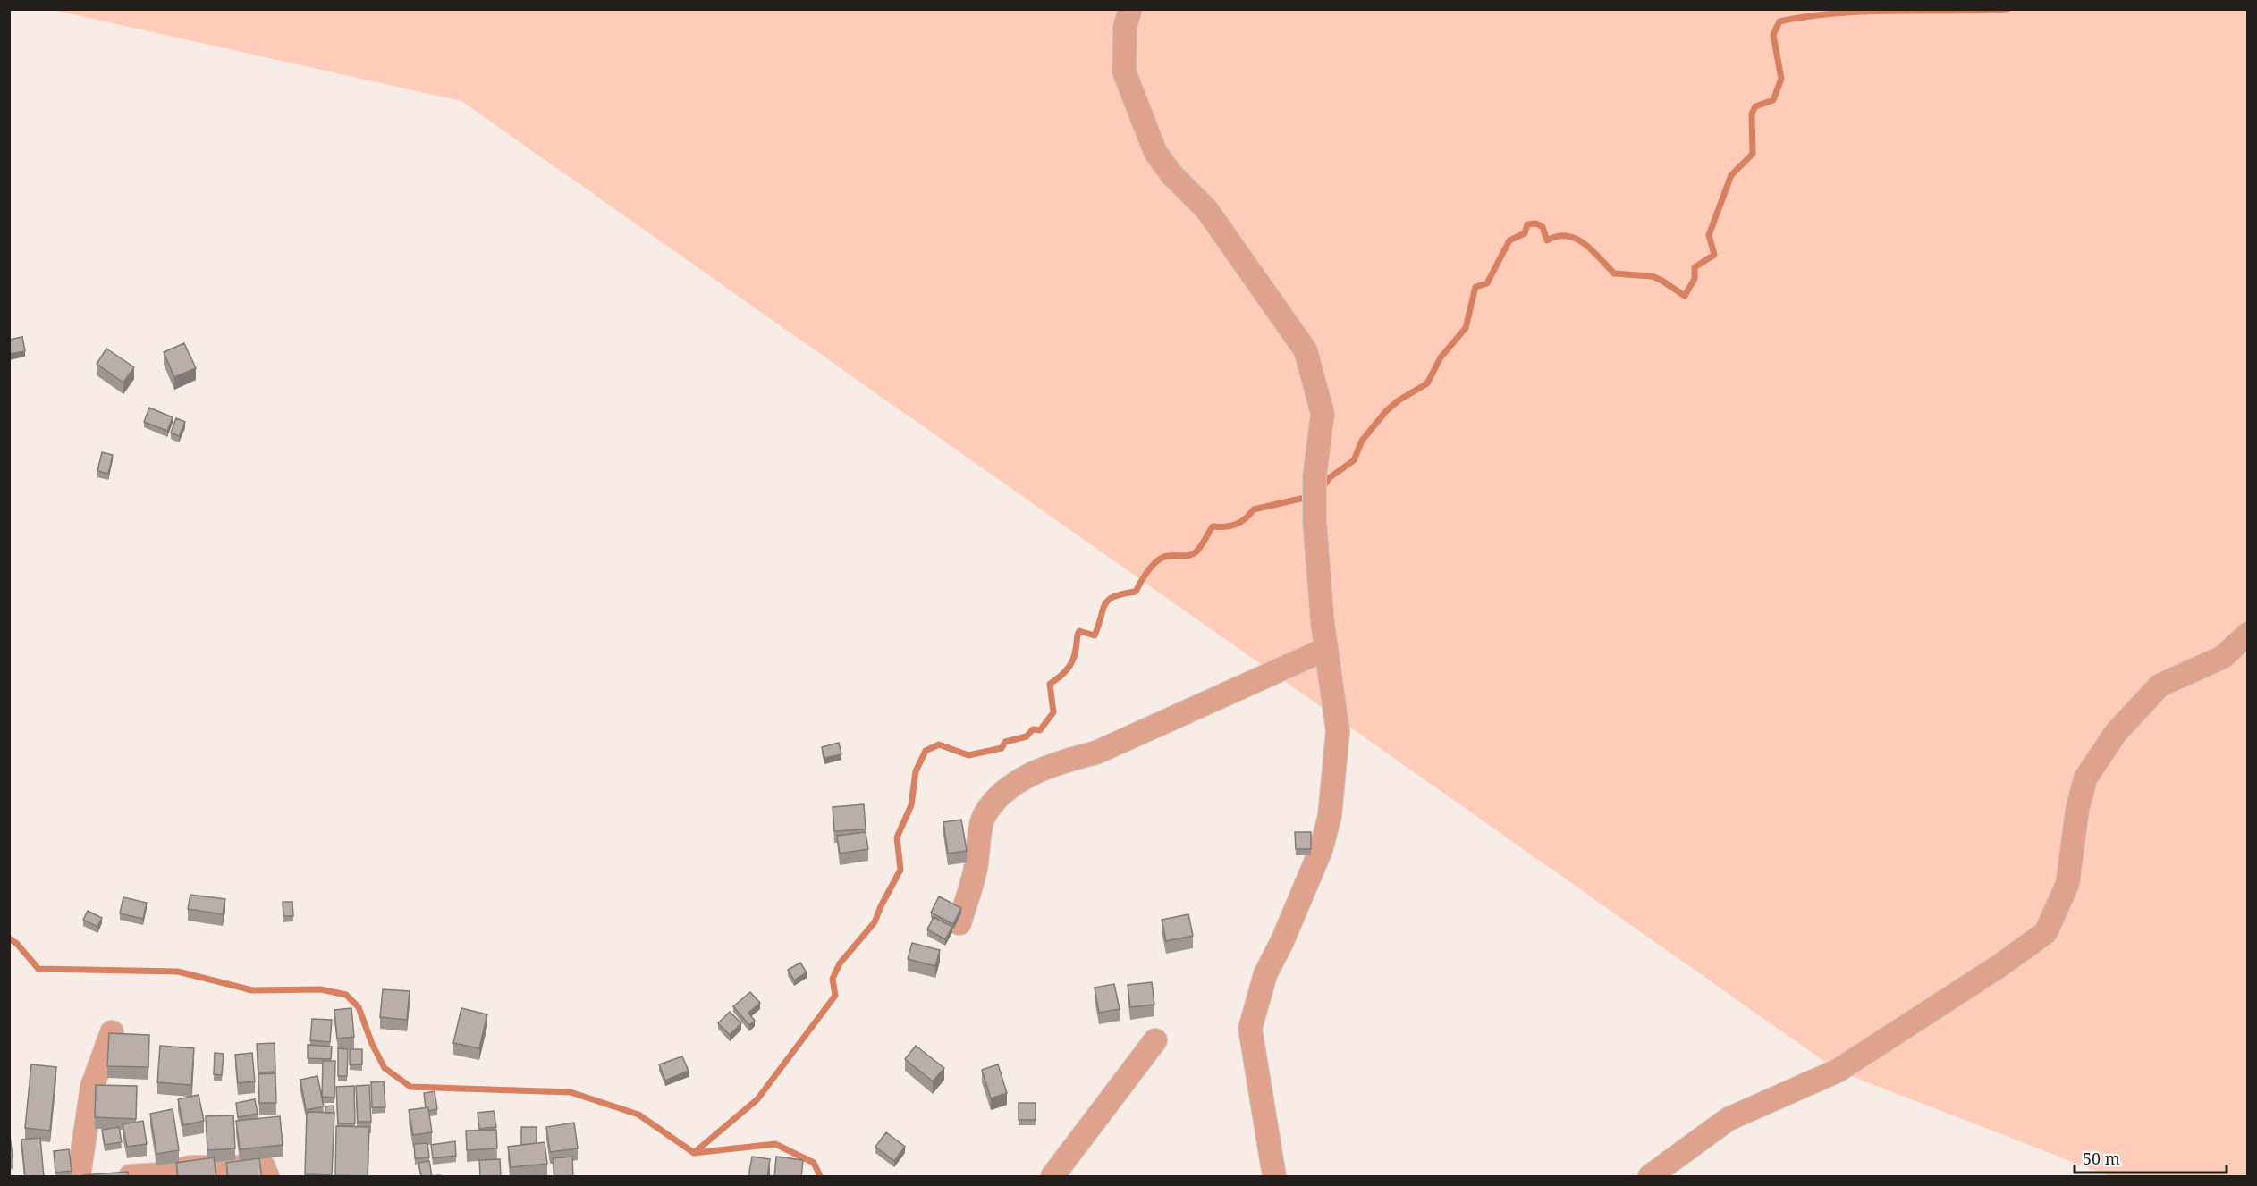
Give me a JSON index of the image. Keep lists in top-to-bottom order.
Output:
{
  "scale_bar": "50 m"
}
